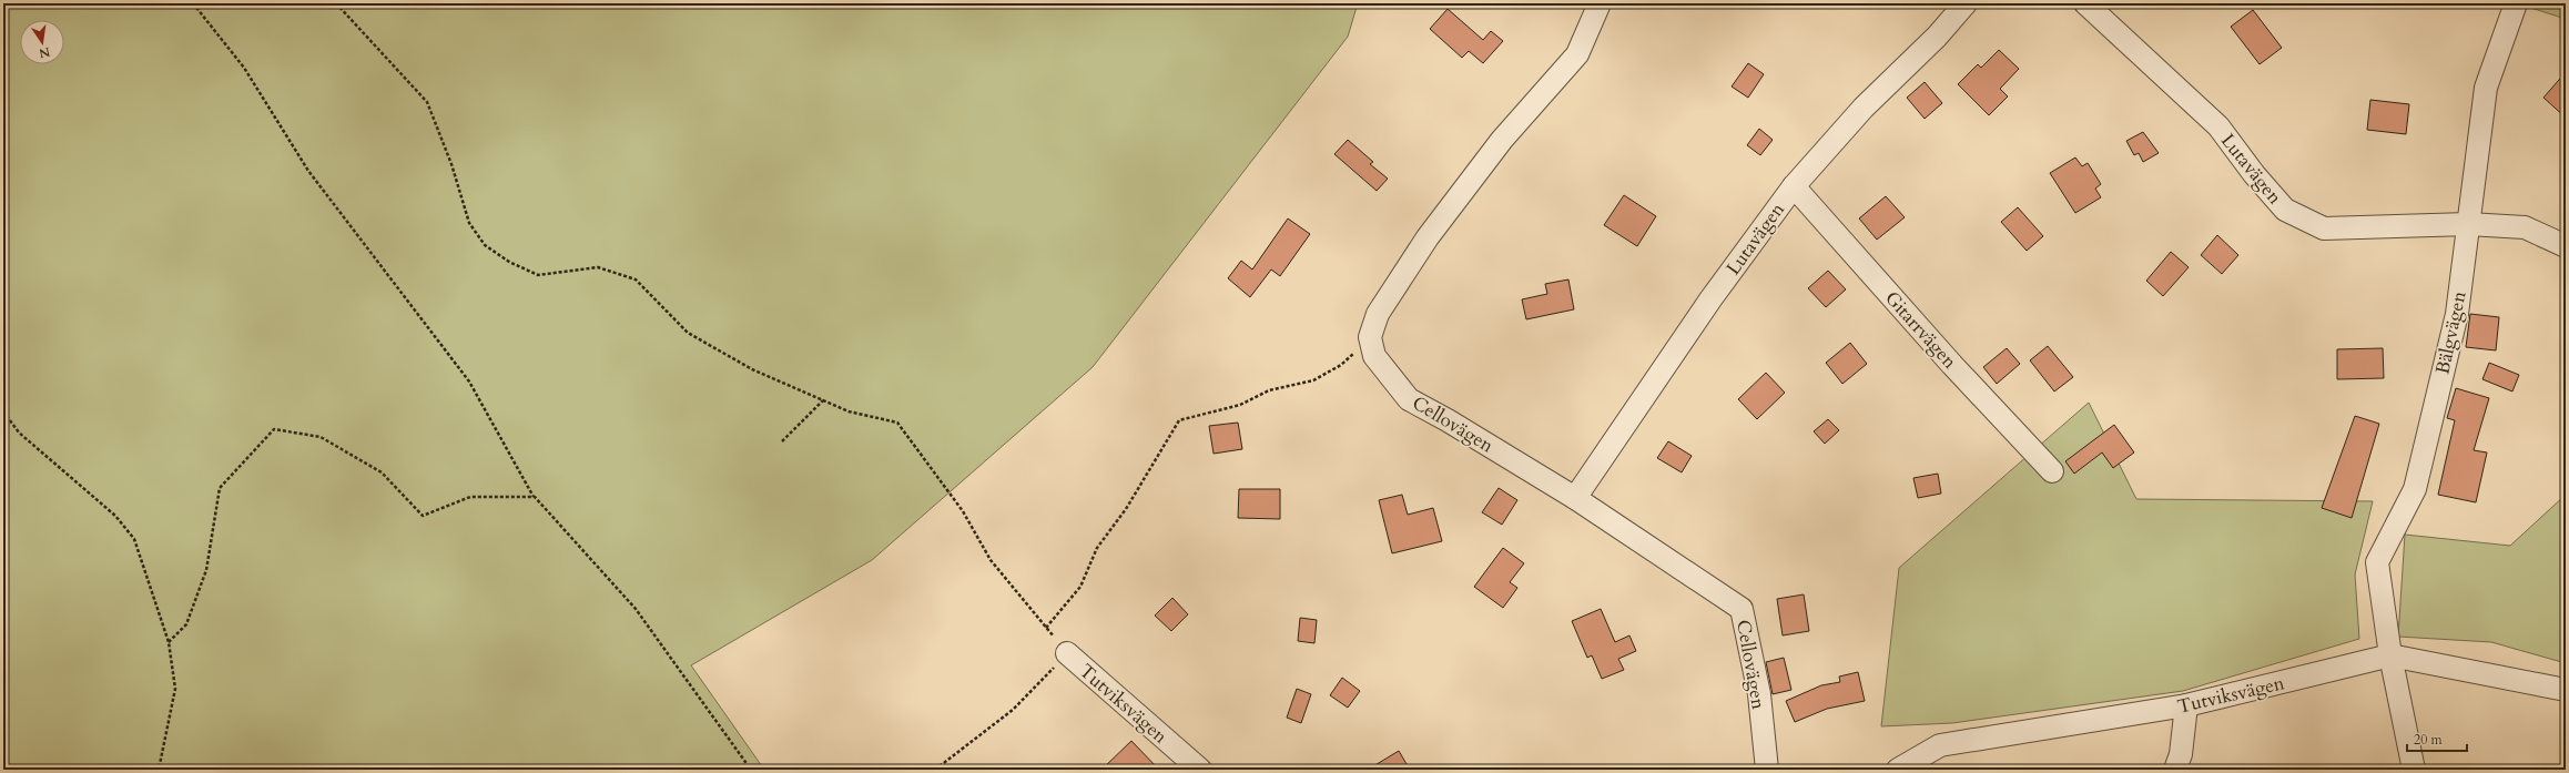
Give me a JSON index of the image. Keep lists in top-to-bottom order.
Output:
{
  "streets": {
    "street": [
      "Lutavägen",
      "Gitarrvägen",
      "Bälgvägen",
      "Cellovägen",
      "Tutviksvägen"
    ]
  },
  "crossings": [
    ["Lutavägen", "Gitarrvägen"],
    ["Lutavägen", "Bälgvägen"],
    ["Lutavägen", "Cellovägen"],
    ["Bälgvägen", "Tutviksvägen"]
  ],
  "scale_bar": "20 m",
  "north": "bottom"
}
